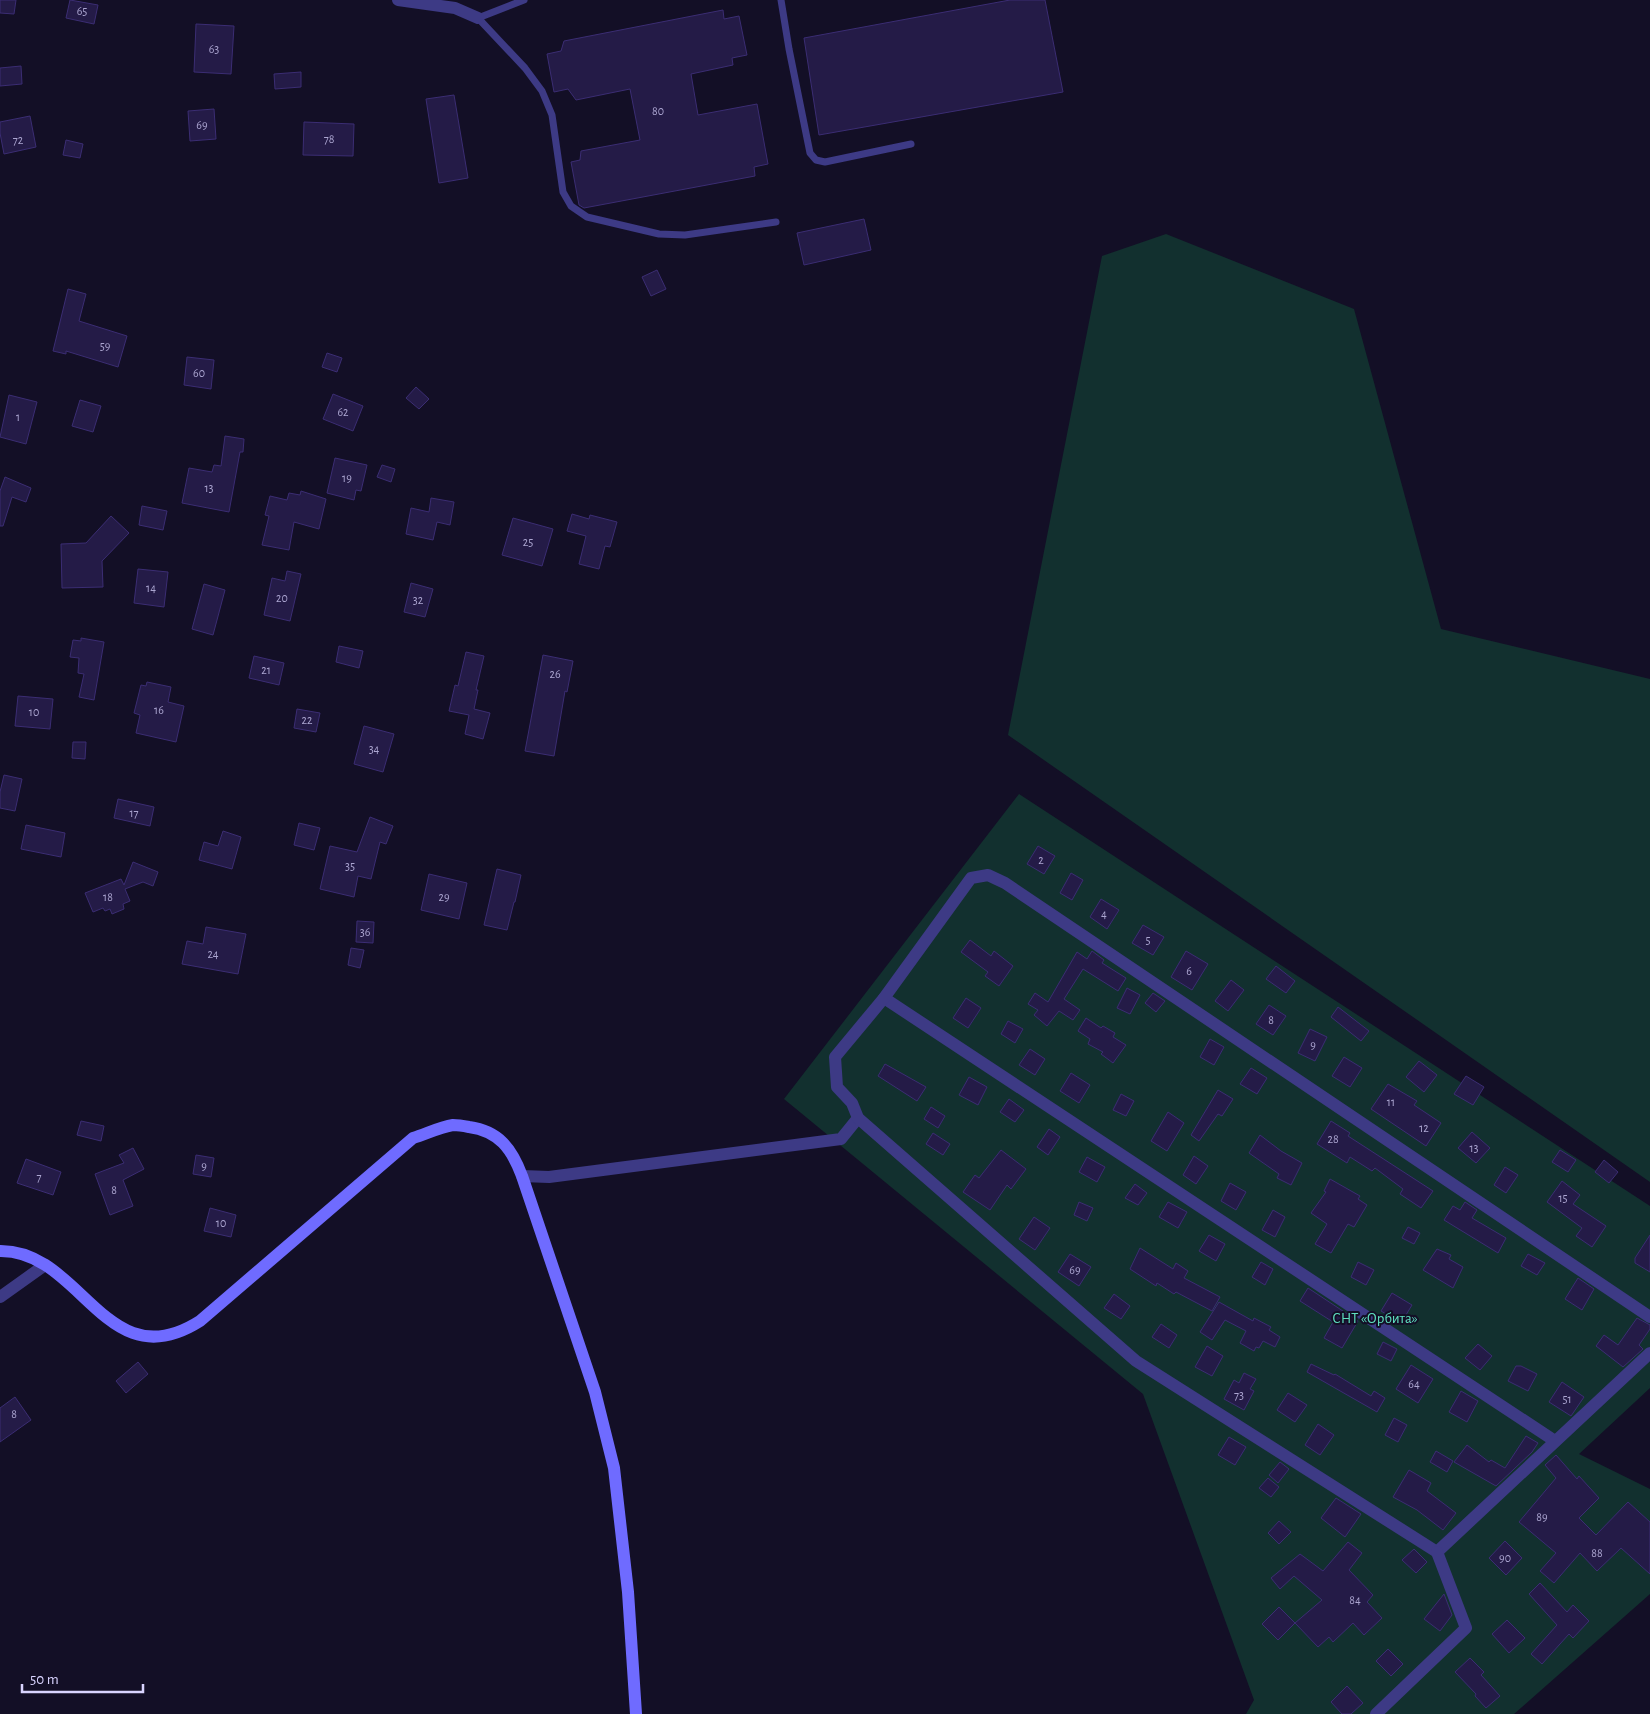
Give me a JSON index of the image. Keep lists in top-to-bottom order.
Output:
{
  "parks": ["СНТ «Орбита»"],
  "house_numbers": [
    "65",
    "63",
    "80",
    "69",
    "78",
    "72",
    "59",
    "60",
    "62",
    "1",
    "19",
    "13",
    "25",
    "14",
    "20",
    "32",
    "21",
    "26",
    "16",
    "10",
    "22",
    "34",
    "17",
    "2",
    "35",
    "18",
    "29",
    "4",
    "36",
    "5",
    "24",
    "6",
    "8",
    "9",
    "11",
    "12",
    "28",
    "13",
    "9",
    "7",
    "8",
    "15",
    "10",
    "69",
    "64",
    "73",
    "51",
    "8",
    "89",
    "88",
    "90",
    "84"
  ],
  "scale_bar": "50 m"
}
